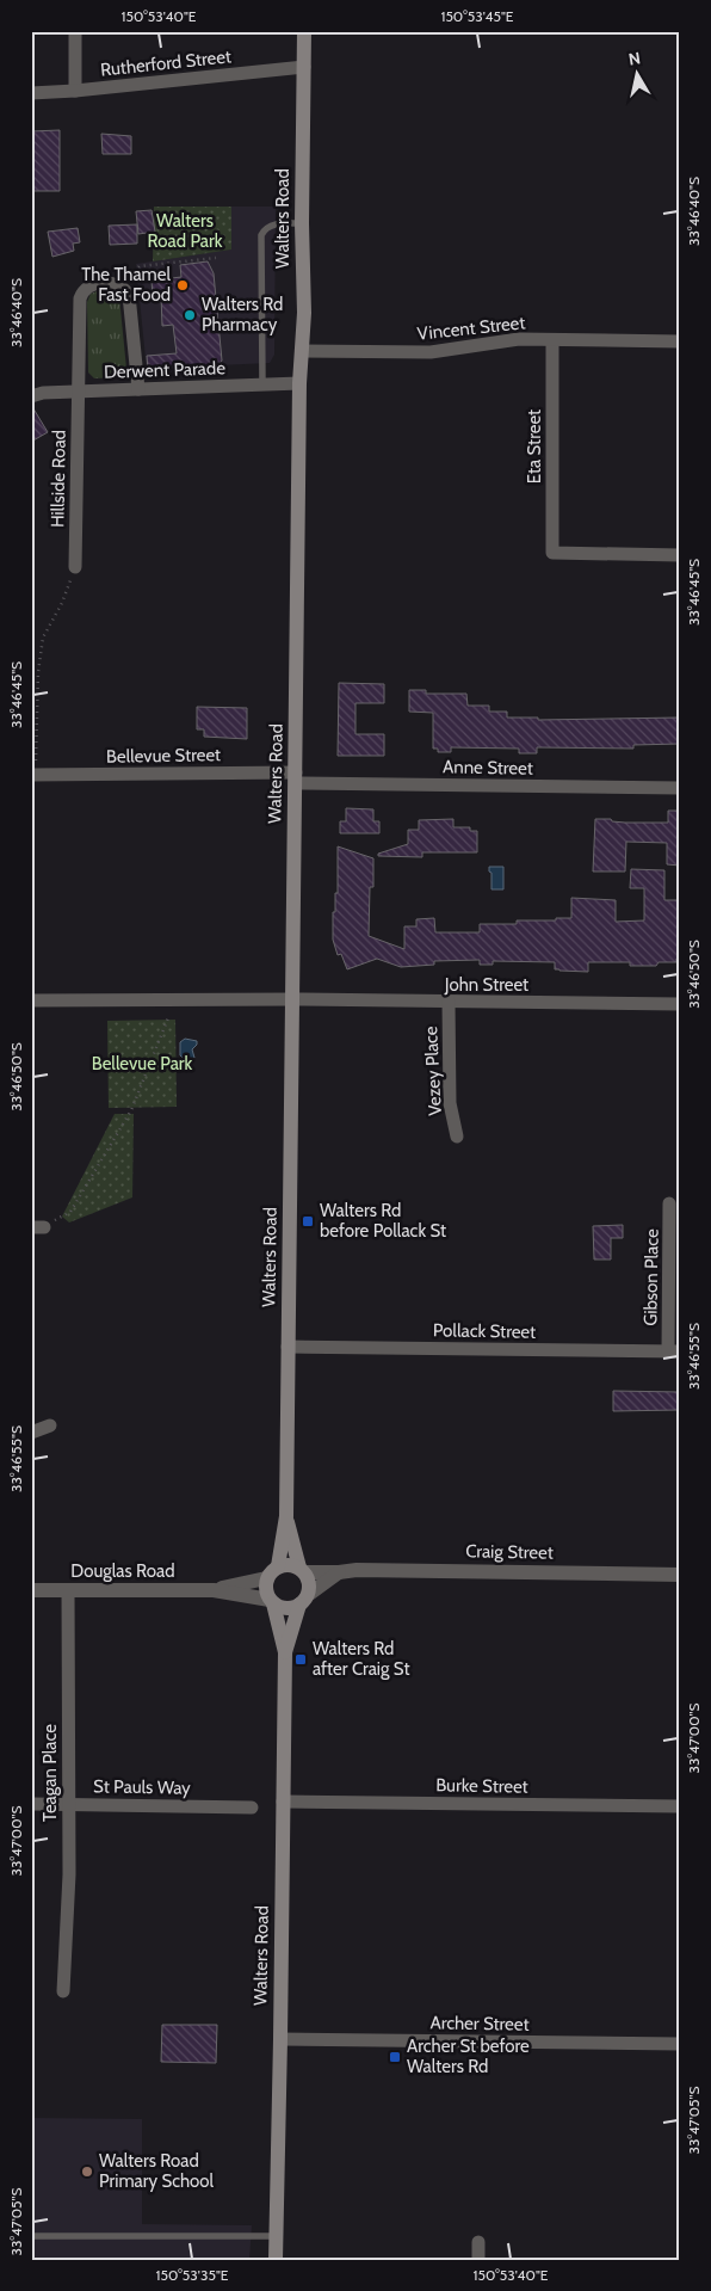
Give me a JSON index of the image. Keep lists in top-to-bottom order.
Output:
{
  "streets": {
    "main road": ["Walters Road"],
    "street": [
      "Rutherford Street",
      "Vincent Street",
      "Derwent Parade",
      "Eta Street",
      "Hillside Road",
      "Bellevue Street",
      "Anne Street",
      "John Street",
      "Vezey Place",
      "Gibson Place",
      "Pollack Street",
      "Craig Street",
      "Douglas Road",
      "Teagan Place",
      "Burke Street",
      "St Pauls Way",
      "Archer Street"
    ]
  },
  "crossings": [
    ["Rutherford Street", "Walters Road"],
    ["Walters Road", "Vincent Street"],
    ["Walters Road", "Derwent Parade"],
    ["Walters Road", "Bellevue Street"],
    ["Walters Road", "Anne Street"],
    ["Walters Road", "John Street"],
    ["Walters Road", "Pollack Street"],
    ["Walters Road", "Craig Street"],
    ["Walters Road", "Douglas Road"],
    ["Walters Road", "Burke Street"],
    ["Walters Road", "Archer Street"],
    ["Vincent Street", "Eta Street"],
    ["Derwent Parade", "Hillside Road"],
    ["Bellevue Street", "Anne Street"],
    ["John Street", "Vezey Place"],
    ["Gibson Place", "Pollack Street"],
    ["Craig Street", "Douglas Road"],
    ["Douglas Road", "Teagan Place"],
    ["Teagan Place", "St Pauls Way"]
  ],
  "parks": ["Walters Road Park", "Bellevue Park"],
  "places": {
    "other": ["The Thamel Fast Food", "Walters Rd Pharmacy", "Walters Road Primary School"],
    "transit": ["Walters Rd before Pollack St", "Walters Rd after Craig St", "Archer St before Walters Rd"]
  },
  "north": "top",
  "coordinates": [
    "150°53'40\"E",
    "150°53'45\"E",
    "33°46'40\"S",
    "33°46'45\"S",
    "33°46'50\"S",
    "33°46'55\"S",
    "33°47'00\"S",
    "33°47'05\"S",
    "150°53'35\"E"
  ]
}
